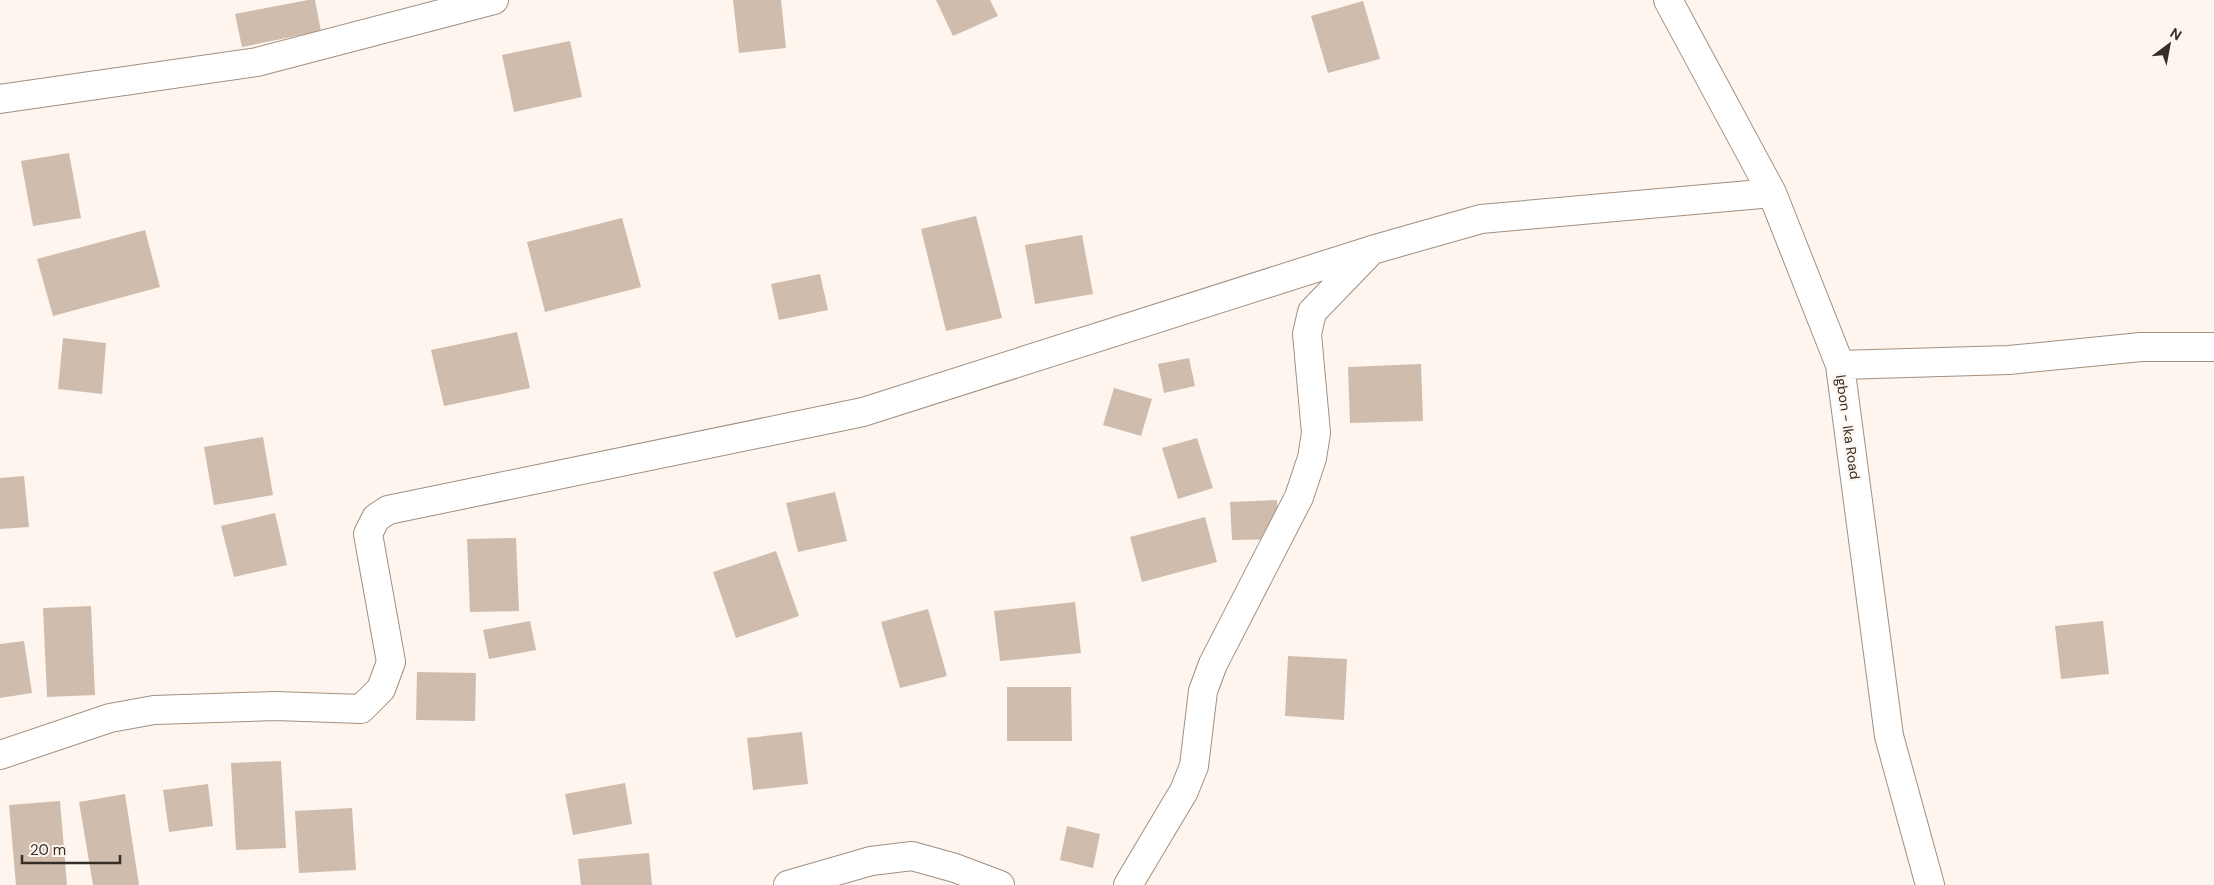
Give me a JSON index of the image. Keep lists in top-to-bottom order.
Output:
{
  "streets": {
    "street": ["Igbon - Ika Road"]
  },
  "scale_bar": "20 m",
  "north": "top right"
}
